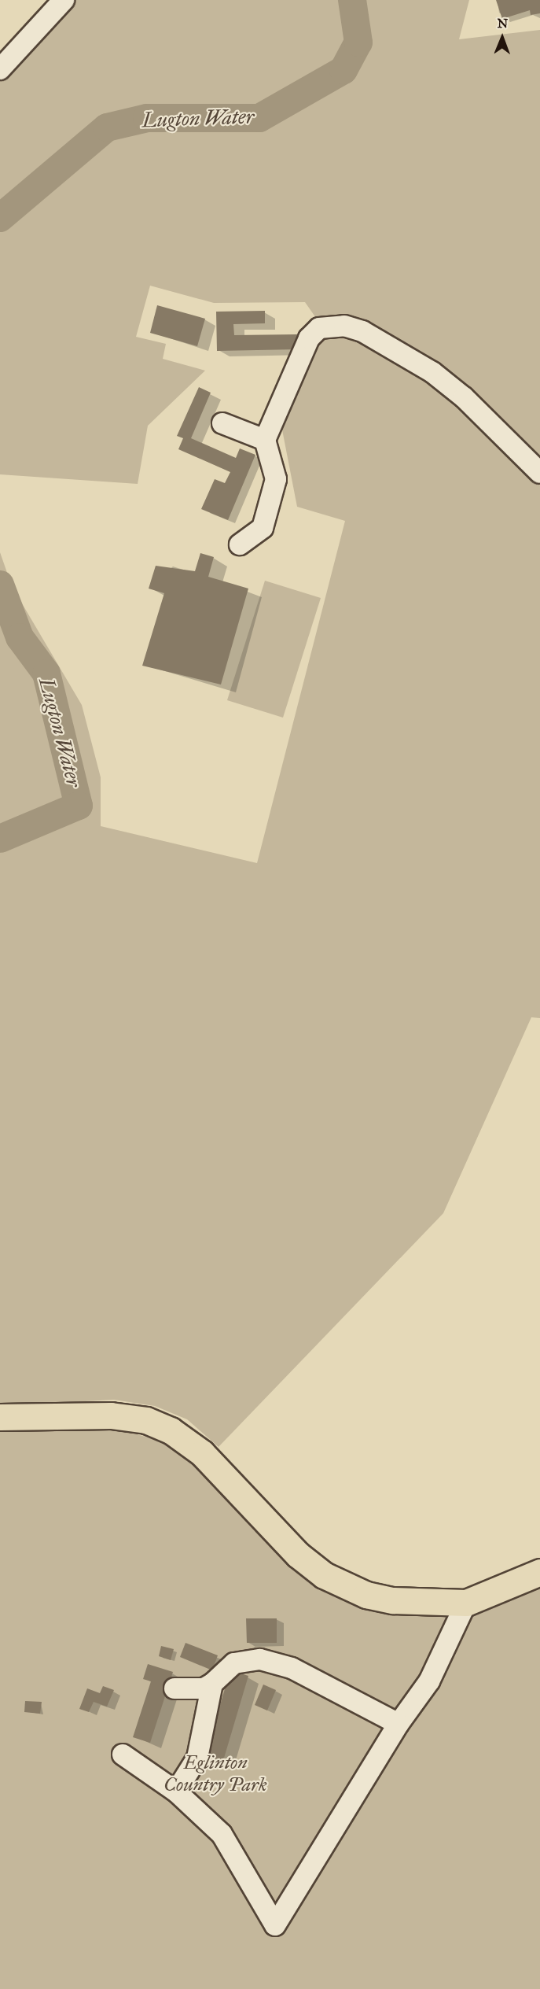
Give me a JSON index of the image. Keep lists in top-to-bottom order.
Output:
{
  "water": ["Lugton Water"],
  "parks": ["Eglinton Country Park"],
  "north": "top"
}
